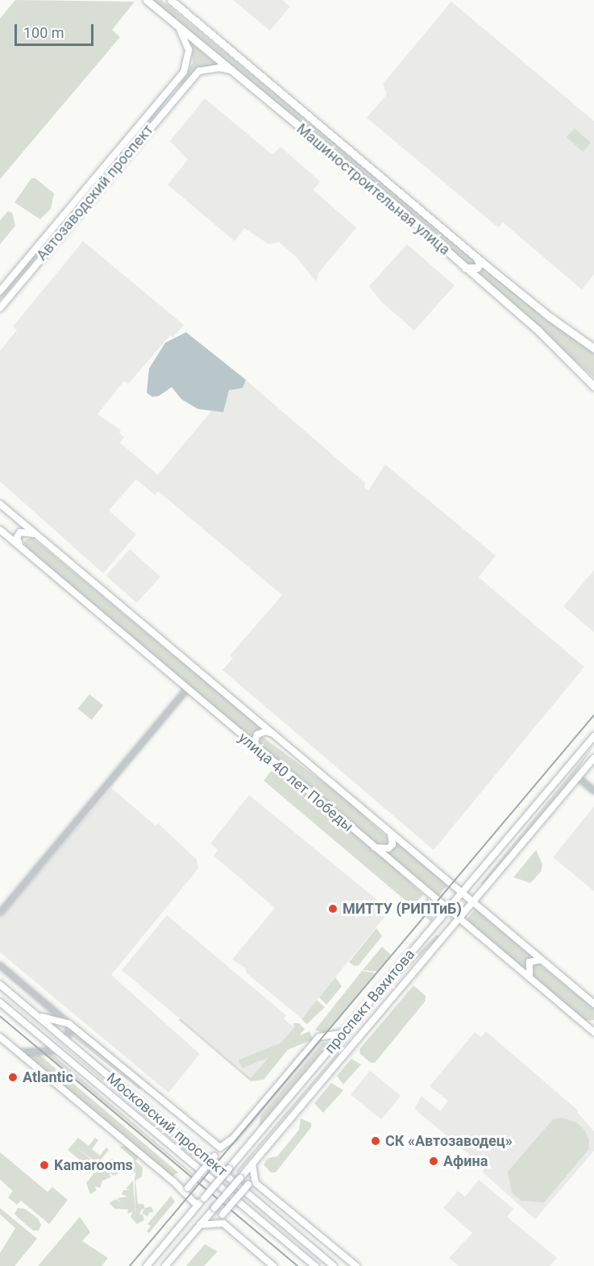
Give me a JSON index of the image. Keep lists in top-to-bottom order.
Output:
{
  "streets": {
    "main road": [
      "Машиностроительная улица",
      "Автозаводский проспект",
      "улица 40 лет Победы",
      "проспект Вахитова",
      "Московский проспект"
    ]
  },
  "crossings": [
    ["Машиностроительная улица", "Автозаводский проспект"],
    ["улица 40 лет Победы", "проспект Вахитова"]
  ],
  "places": [
    "МИТТУ (РИПТиБ)",
    "Atlantic",
    "СК «Автозаводец»",
    "Афина",
    "Kamarooms"
  ],
  "scale_bar": "100 m"
}
